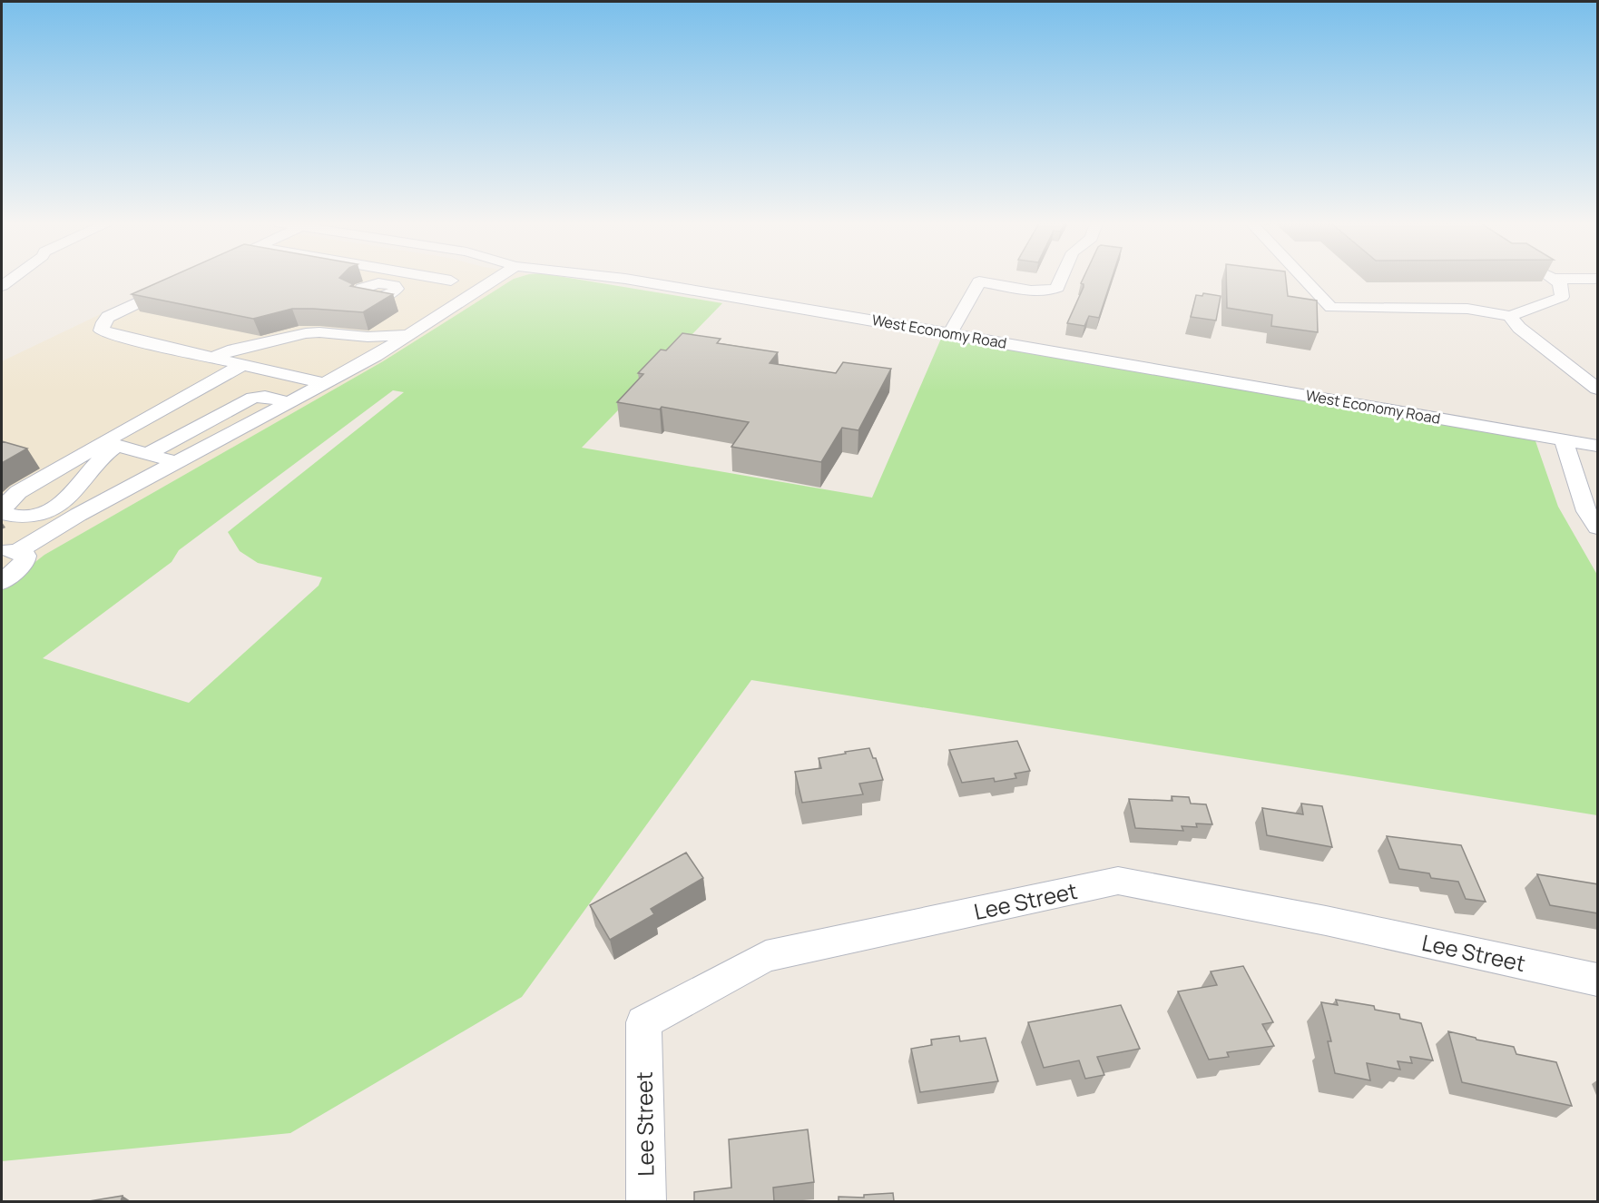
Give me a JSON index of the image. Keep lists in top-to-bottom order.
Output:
{
  "streets": {
    "street": ["West Economy Road", "Lee Street"]
  }
}
